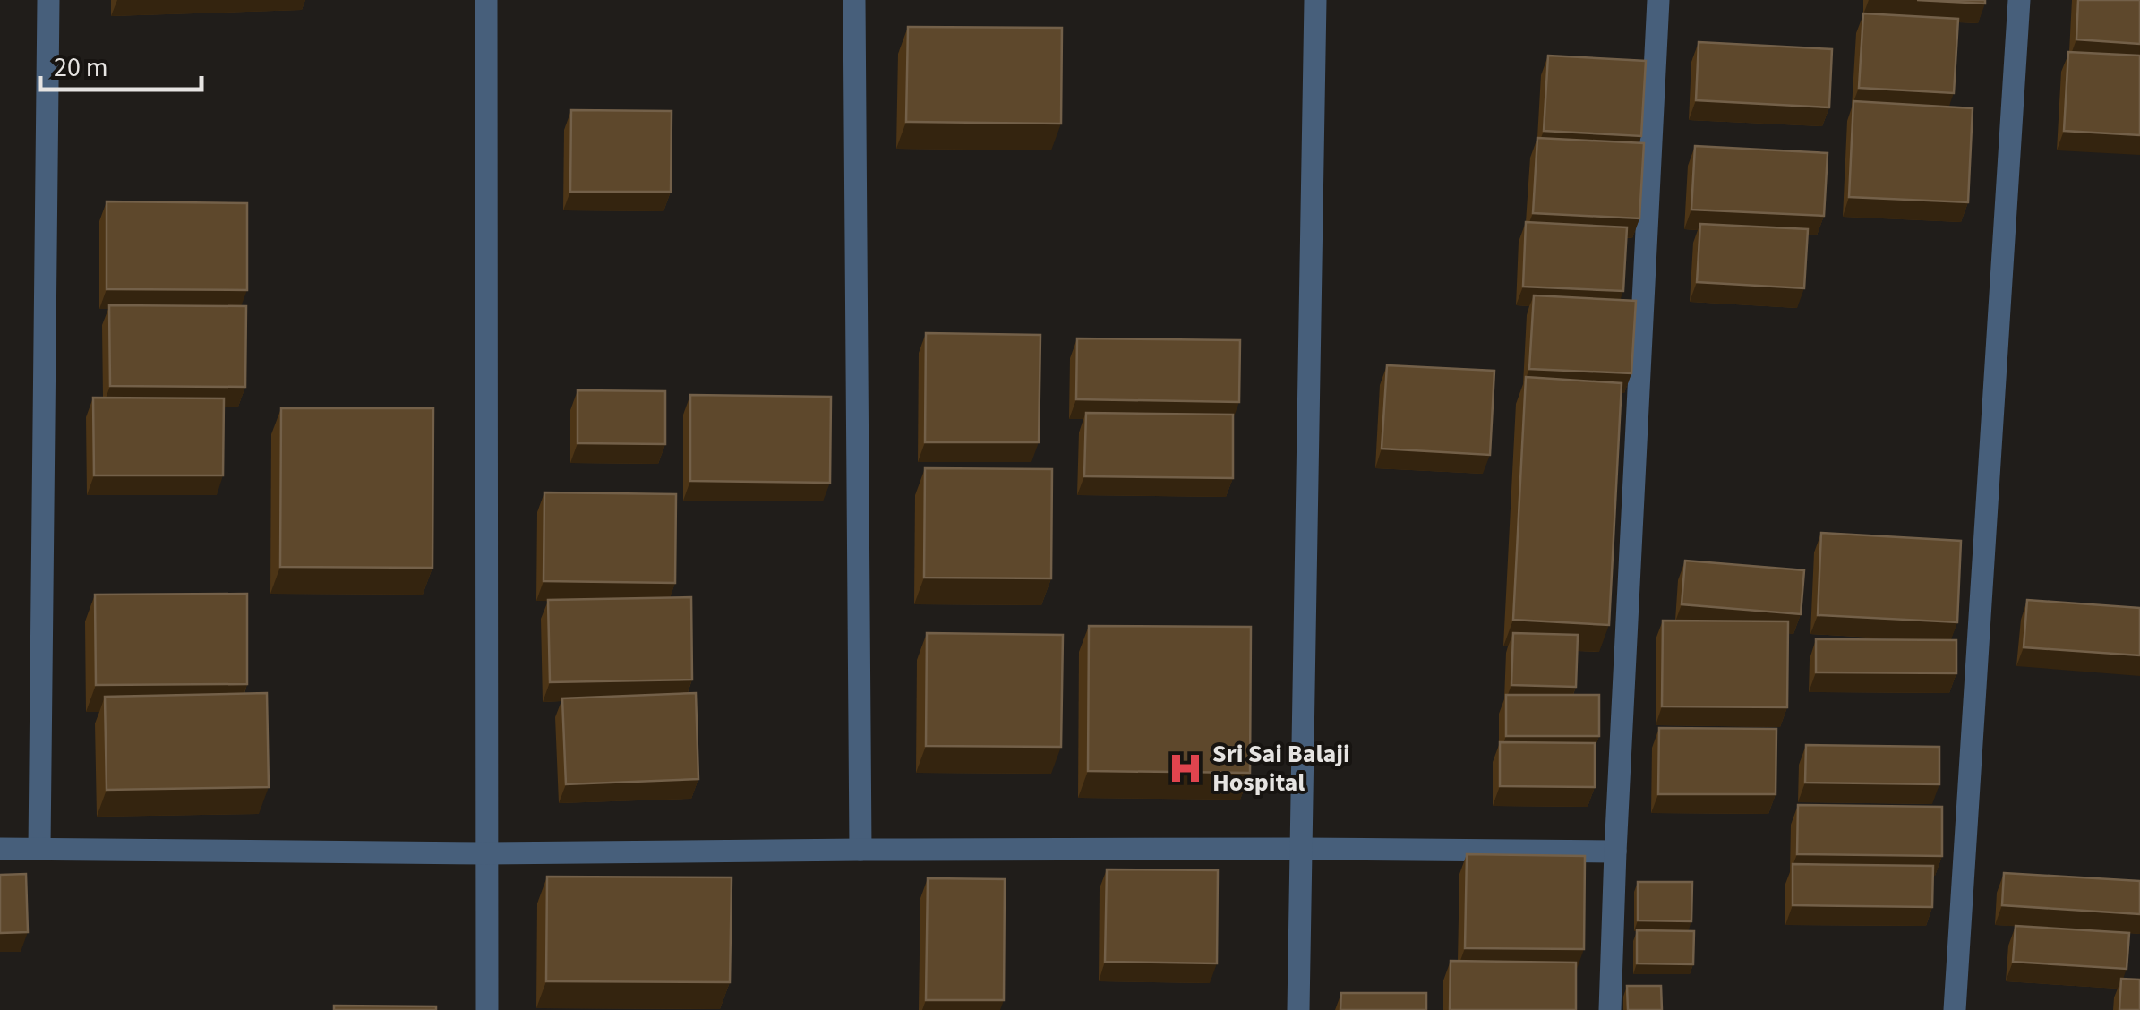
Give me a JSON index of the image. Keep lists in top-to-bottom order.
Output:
{
  "places": {
    "hospital": ["Sri Sai Balaji Hospital"]
  },
  "scale_bar": "20 m"
}
